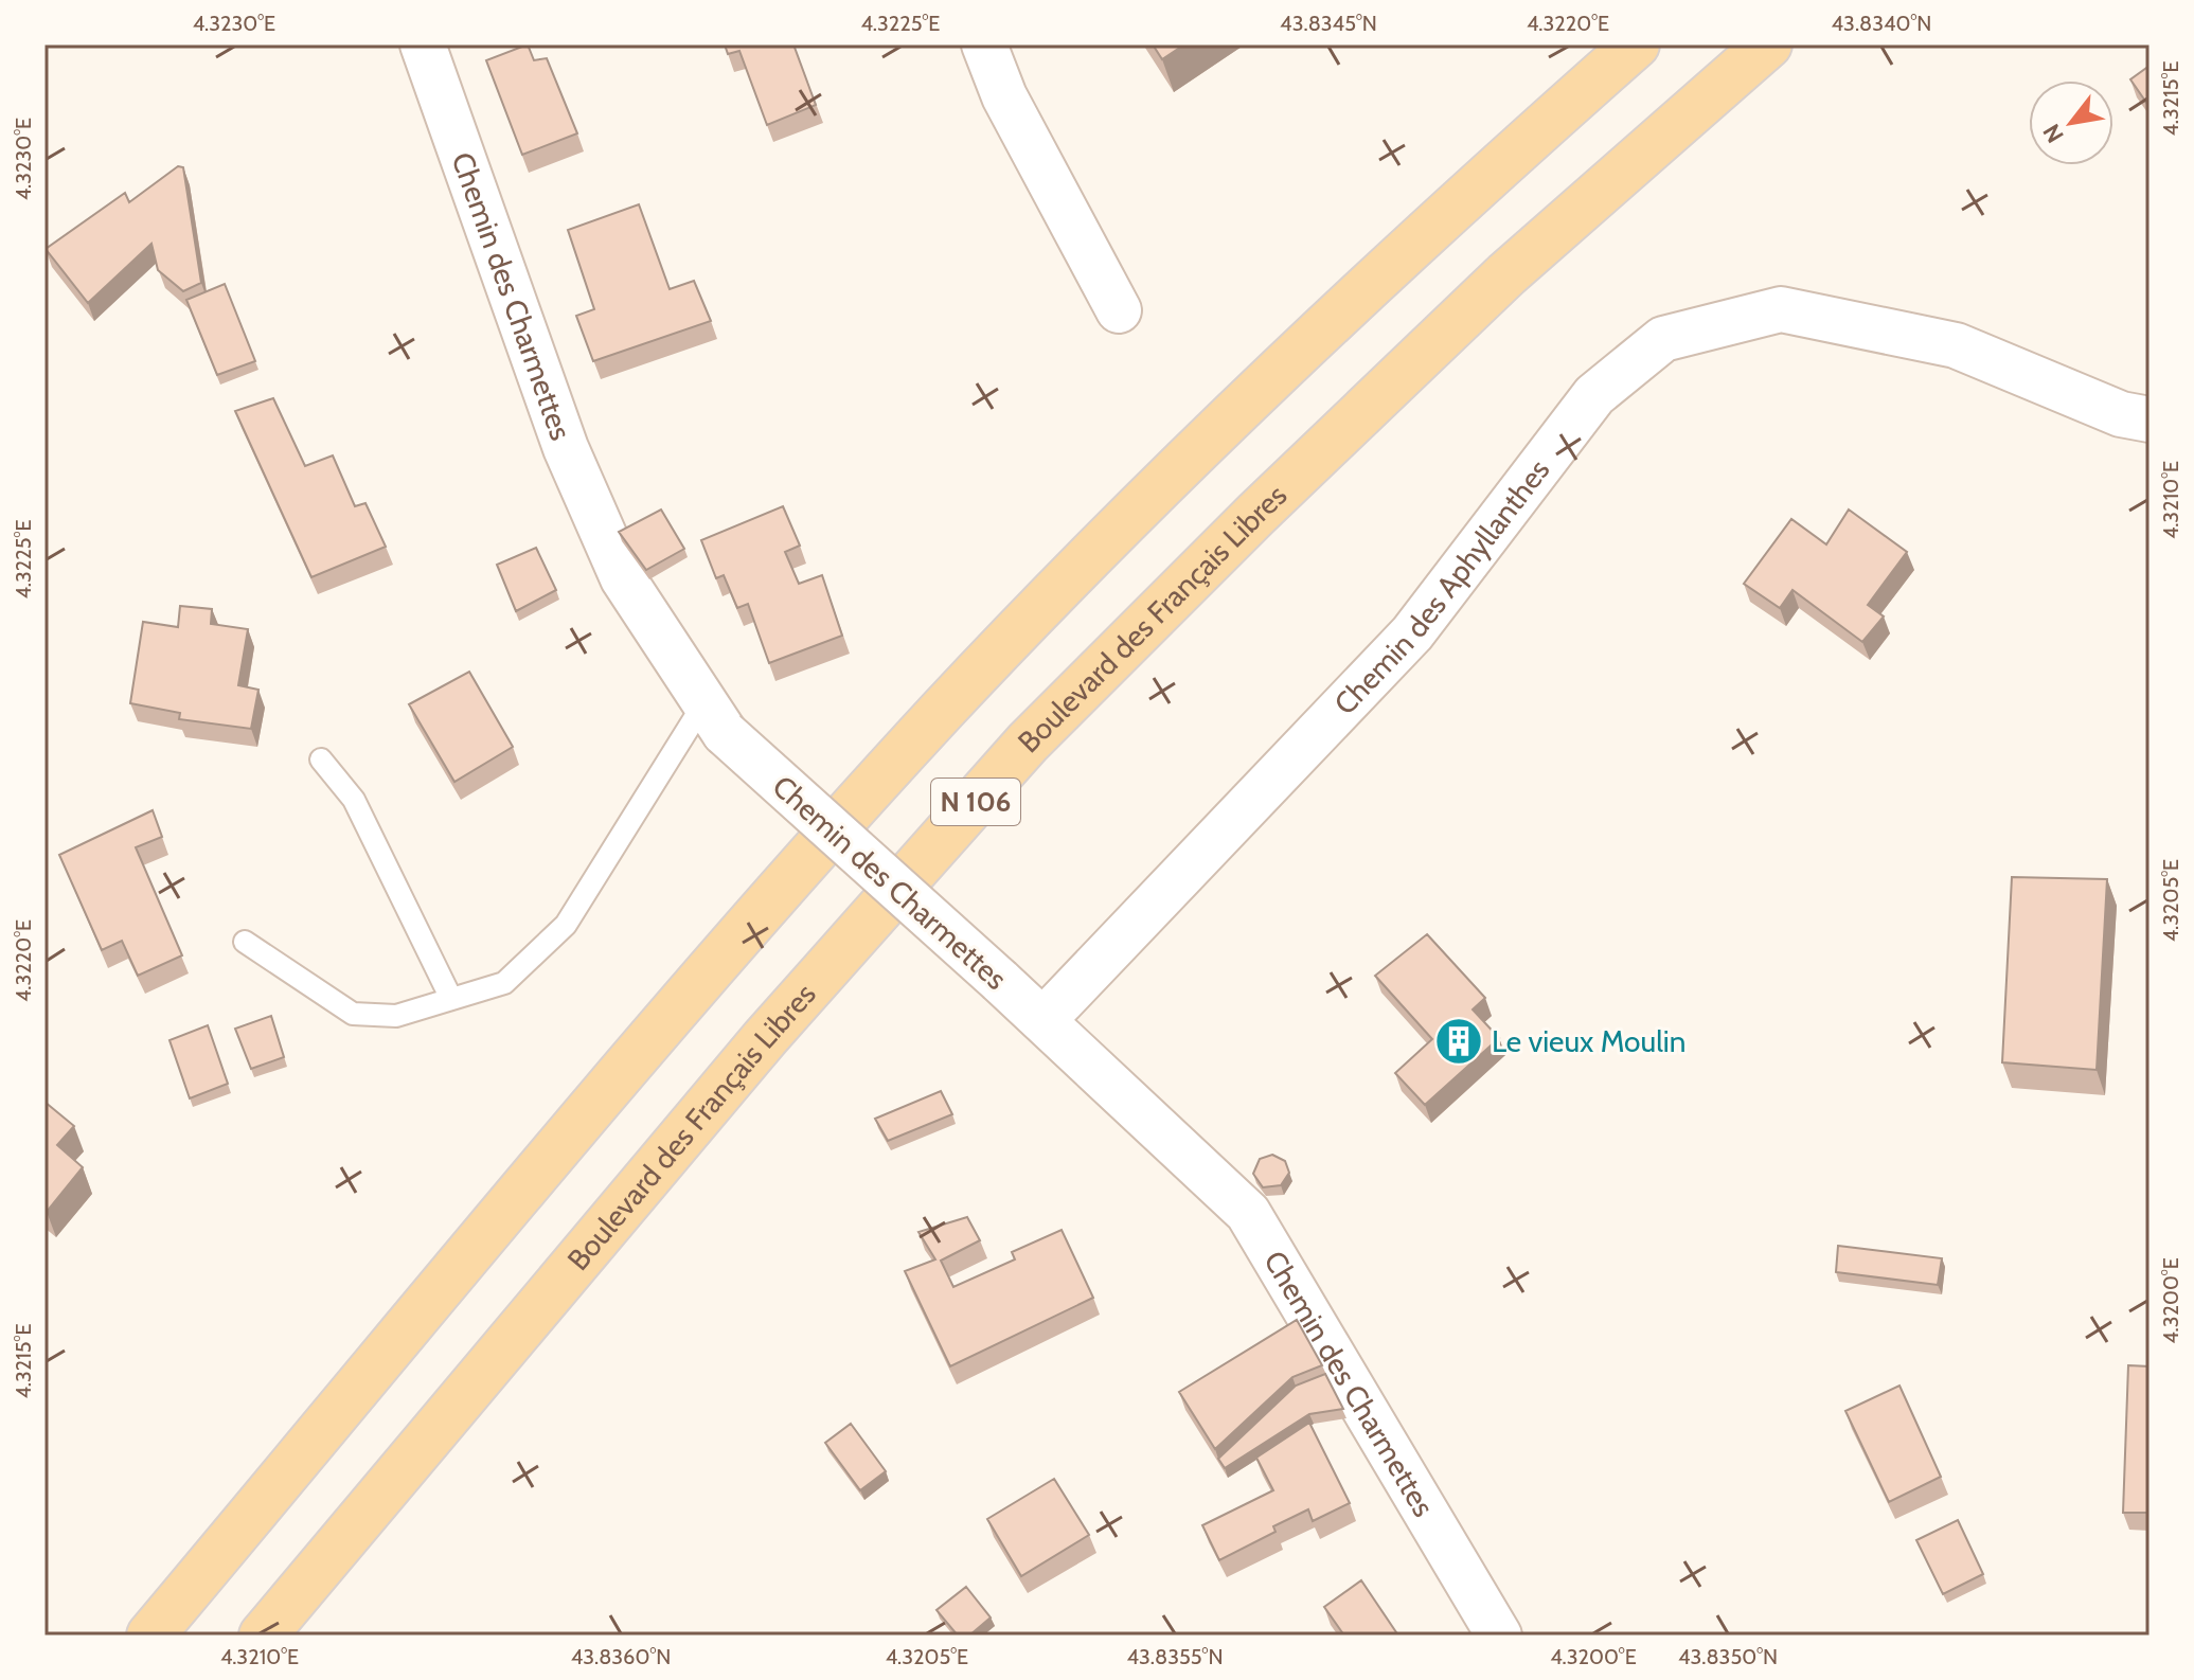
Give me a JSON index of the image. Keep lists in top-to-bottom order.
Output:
{
  "streets": {
    "main road": ["Boulevard des Français Libres", "N 106"],
    "street": ["Chemin des Charmettes", "Chemin des Aphyllanthes"]
  },
  "crossings": [
    ["Chemin des Charmettes", "Chemin des Aphyllanthes"]
  ],
  "places": {
    "building": ["Le vieux Moulin"]
  },
  "north": "bottom left",
  "coordinates": [
    "4.3230°E",
    "4.3225°E",
    "43.8345°N",
    "4.3220°E",
    "43.8340°N",
    "4.3215°E",
    "4.3210°E",
    "4.3205°E",
    "4.3200°E",
    "43.8360°N",
    "43.8355°N",
    "43.8350°N"
  ]
}
